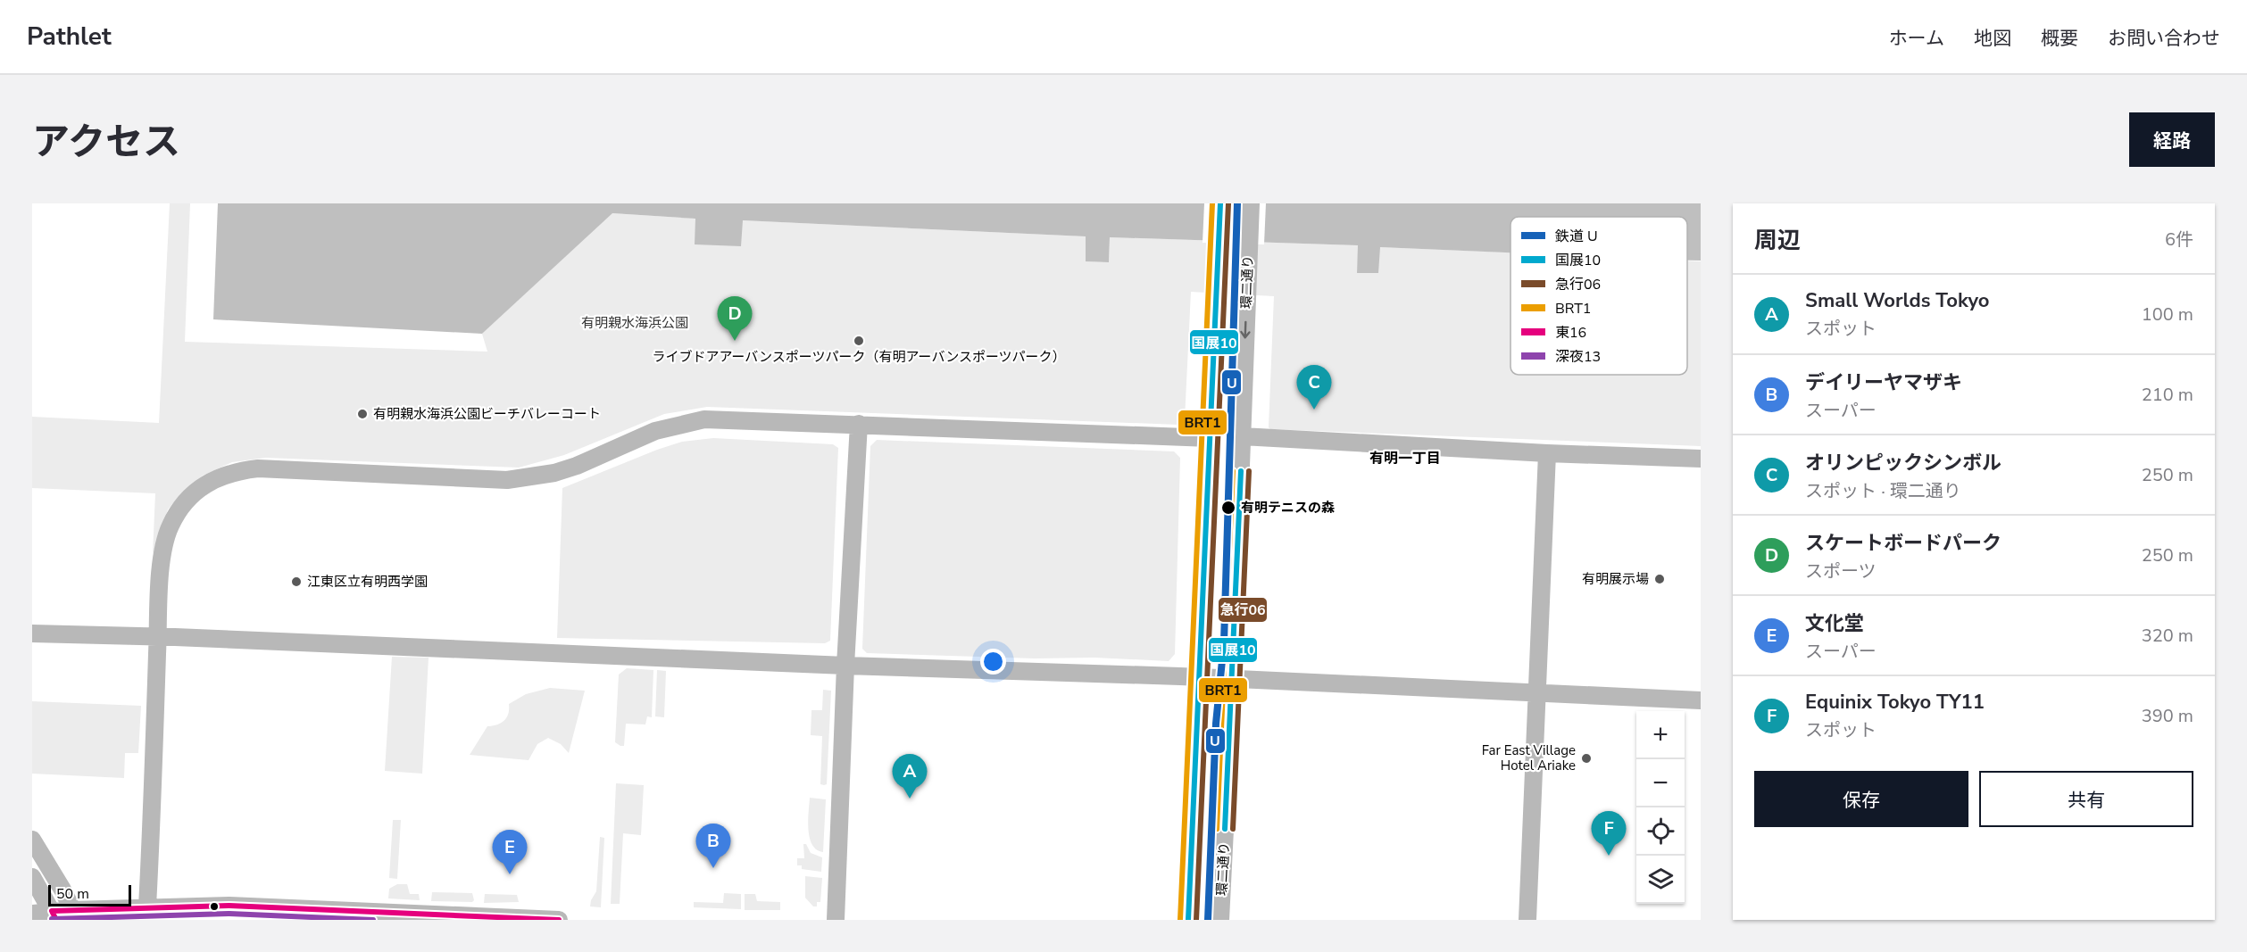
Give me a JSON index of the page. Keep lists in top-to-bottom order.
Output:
{
  "streets": {
    "street": ["環二通り"]
  },
  "districts": ["有明一丁目"],
  "parks": ["有明親水海浜公園"],
  "places": [
    "ライブドアアーバンスポーツパーク（有明アーバンスポーツパーク）",
    "有明親水海浜公園ビーチバレーコート",
    "有明テニスの森",
    "有明展示場",
    "江東区立有明西学園",
    "Far East Village Hotel Ariake"
  ],
  "lines": [
    "rail line U",
    "transit line 国展10",
    "transit line 急行06",
    "transit line BRT1",
    "transit line 東16",
    "transit line 深夜13"
  ],
  "legend": [
    "鉄道 U",
    "国展10",
    "急行06",
    "BRT1",
    "東16",
    "深夜13"
  ],
  "scale_bar": "50 m",
  "page": {
    "header": "Pathlet",
    "nav": [
      "ホーム",
      "地図",
      "概要",
      "お問い合わせ"
    ],
    "title": "アクセス",
    "buttons": [
      "経路",
      ["保存", "共有"]
    ],
    "heading": ["周辺", "6件"],
    "list": [
      {
        "mark": "A",
        "name": "Small Worlds Tokyo",
        "note": "スポット",
        "value": "100 m"
      },
      {
        "mark": "B",
        "name": "デイリーヤマザキ",
        "note": "スーパー",
        "value": "210 m"
      },
      {
        "mark": "C",
        "name": "オリンピックシンボル",
        "note": "スポット · 環二通り",
        "value": "250 m"
      },
      {
        "mark": "D",
        "name": "スケートボードパーク",
        "note": "スポーツ",
        "value": "250 m"
      },
      {
        "mark": "E",
        "name": "文化堂",
        "note": "スーパー",
        "value": "320 m"
      },
      {
        "mark": "F",
        "name": "Equinix Tokyo TY11",
        "note": "スポット",
        "value": "390 m"
      }
    ],
    "pins": [
      "D",
      "C",
      "A",
      "F",
      "B",
      "E"
    ],
    "map_buttons": ["+", "−"],
    "scale": "50 m"
  }
}
